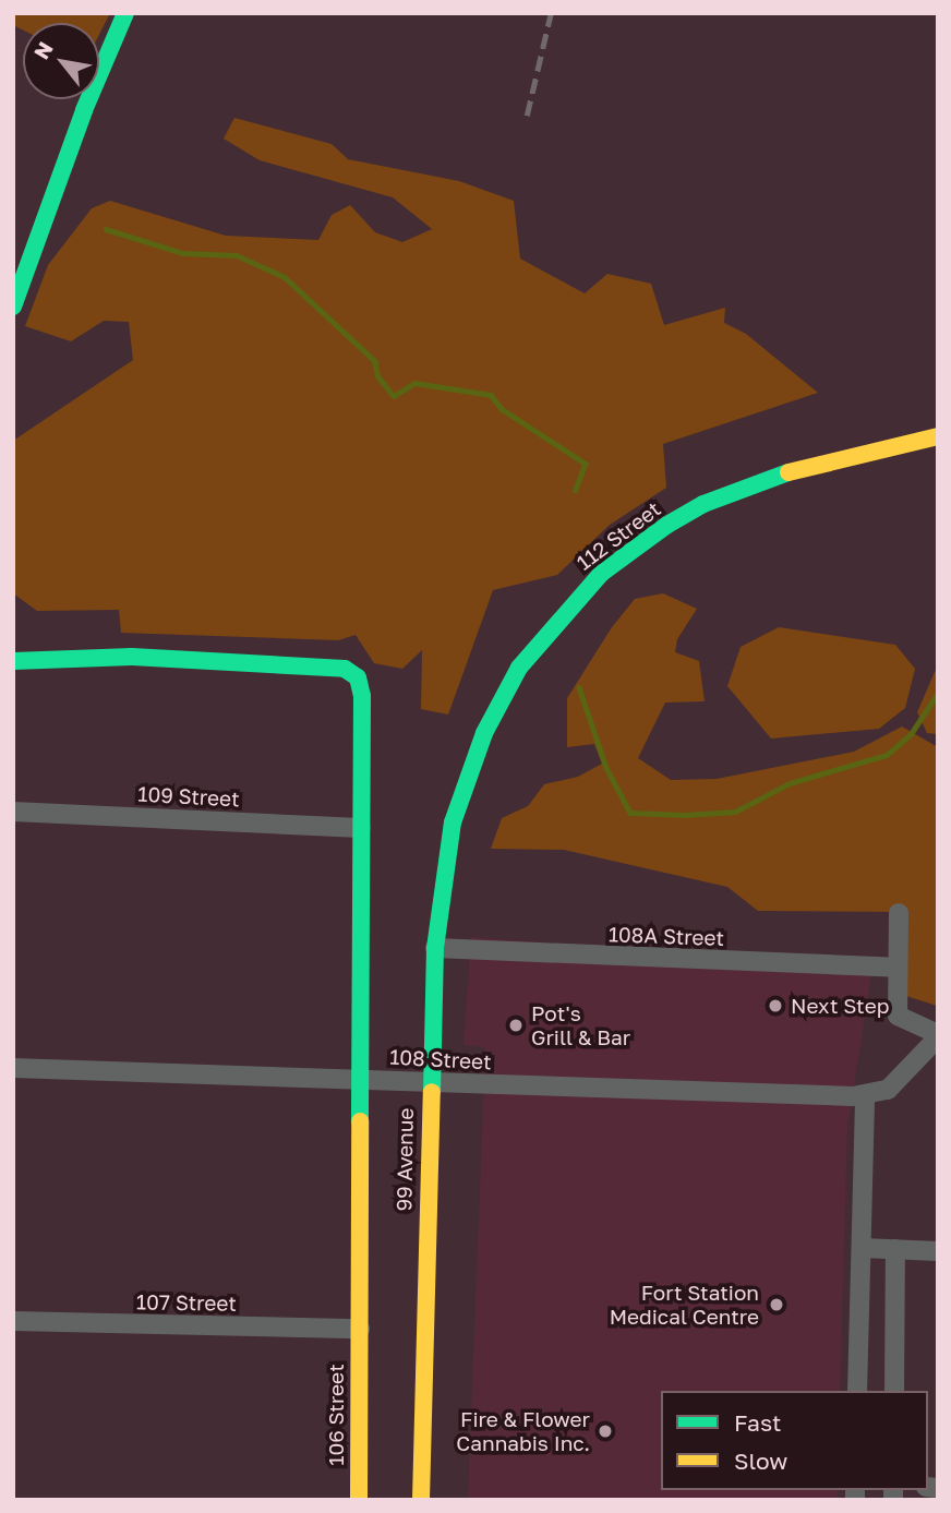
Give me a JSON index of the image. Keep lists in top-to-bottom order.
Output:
{
  "streets": {
    "street": [
      "112 Street",
      "109 Street",
      "108A Street",
      "108 Street",
      "99 Avenue",
      "107 Street",
      "106 Street"
    ]
  },
  "crossings": [
    ["112 Street", "99 Avenue"],
    ["109 Street", "106 Street"],
    ["108A Street", "99 Avenue"],
    ["108 Street", "99 Avenue"],
    ["108 Street", "106 Street"],
    ["107 Street", "106 Street"]
  ],
  "places": [
    "Next Step",
    "Pot's Grill & Bar",
    "Fort Station Medical Centre",
    "Fire & Flower Cannabis Inc."
  ],
  "legend": ["Fast", "Slow"],
  "north": "top left"
}
